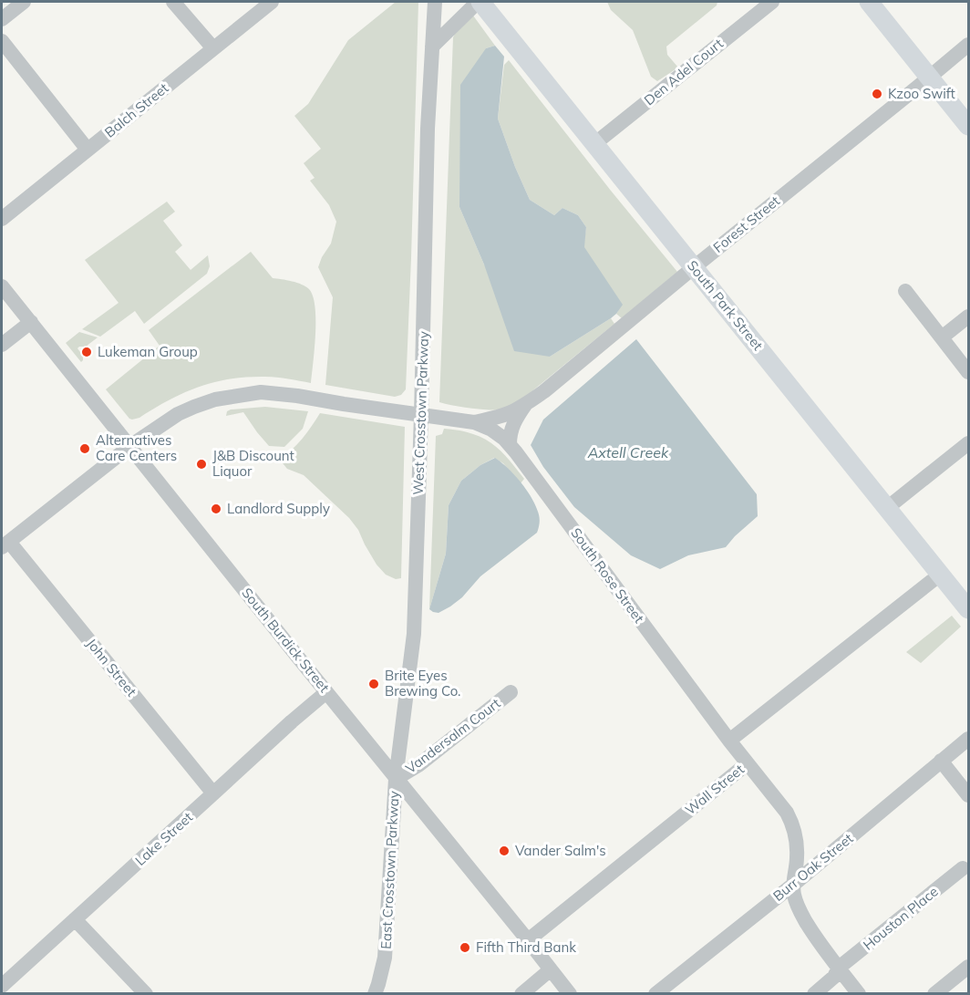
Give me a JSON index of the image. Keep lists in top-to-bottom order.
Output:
{
  "streets": {
    "main road": ["South Park Street"],
    "street": [
      "Den Adel Court",
      "Balch Street",
      "Forest Street",
      "West Crosstown Parkway",
      "South Rose Street",
      "South Burdick Street",
      "John Street",
      "Vandersalm Court",
      "Wall Street",
      "Lake Street",
      "Burr Oak Street",
      "East Crosstown Parkway",
      "Houston Place"
    ]
  },
  "crossings": [
    ["Den Adel Court", "South Park Street"],
    ["Forest Street", "South Park Street"],
    ["Forest Street", "South Rose Street"],
    ["West Crosstown Parkway", "South Burdick Street"],
    ["West Crosstown Parkway", "Vandersalm Court"],
    ["West Crosstown Parkway", "East Crosstown Parkway"],
    ["South Rose Street", "Wall Street"],
    ["South Burdick Street", "Vandersalm Court"],
    ["South Burdick Street", "Wall Street"],
    ["South Burdick Street", "Lake Street"],
    ["South Burdick Street", "East Crosstown Parkway"],
    ["John Street", "Lake Street"],
    ["Vandersalm Court", "East Crosstown Parkway"]
  ],
  "water": ["Axtell Creek"],
  "places": [
    "Kzoo Swift",
    "Lukeman Group",
    "Alternatives Care Centers",
    "J&B Discount Liquor",
    "Landlord Supply",
    "Brite Eyes Brewing Co.",
    "Vander Salm's",
    "Fifth Third Bank"
  ]
}
